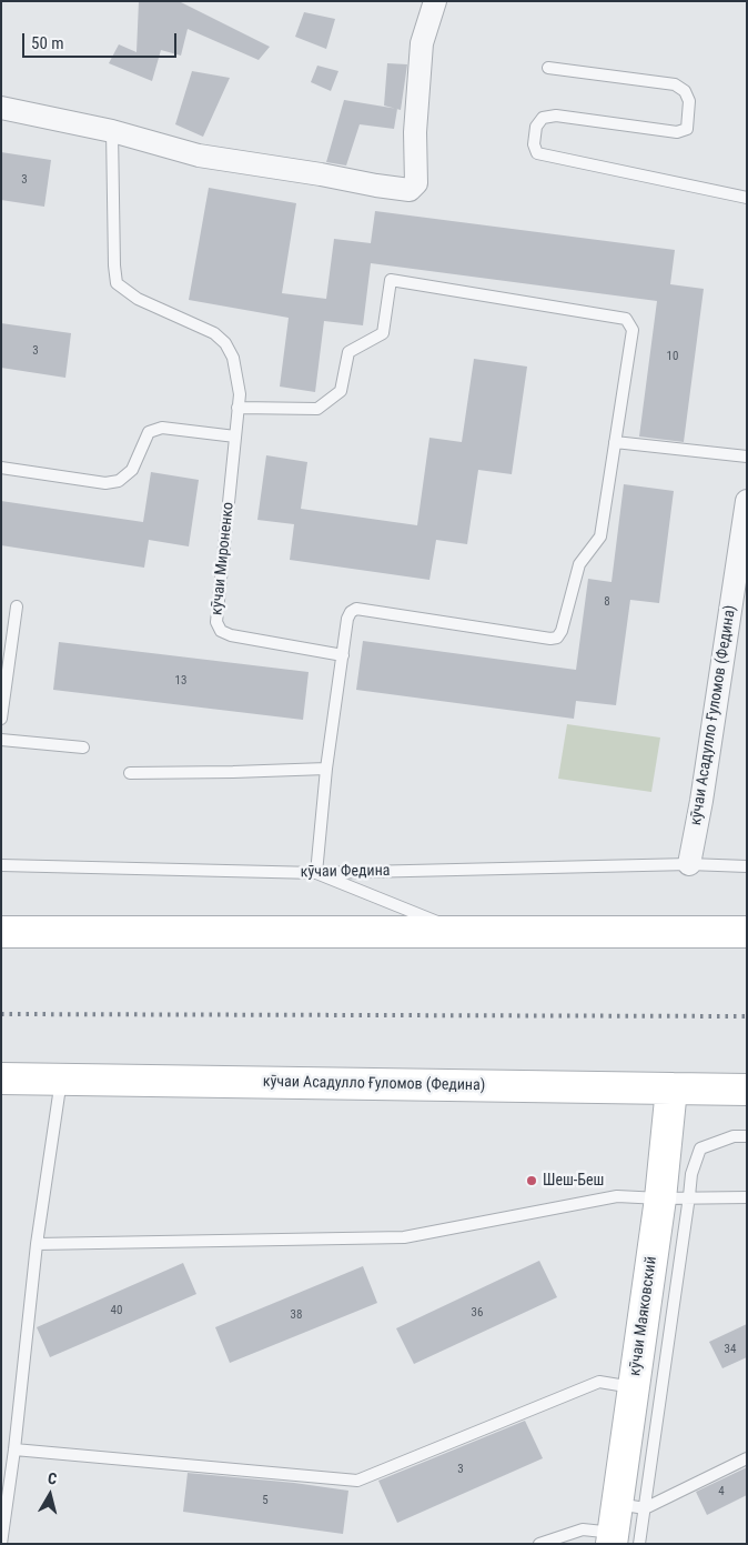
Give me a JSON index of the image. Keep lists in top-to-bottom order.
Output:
{
  "streets": {
    "street": ["кӯчаи Асадулло Ғуломов (Федина)", "кӯчаи Маяковский"],
    "lane": ["кӯчаи Мироненко", "кӯчаи Федина"]
  },
  "crossings": [
    ["кӯчаи Асадулло Ғуломов (Федина)", "кӯчаи Федина"],
    ["кӯчаи Асадулло Ғуломов (Федина)", "кӯчаи Маяковский"]
  ],
  "places": ["Шеш-Беш"],
  "house_numbers": [
    "3",
    "3",
    "10",
    "8",
    "13",
    "40",
    "36",
    "38",
    "34",
    "3",
    "4",
    "5"
  ],
  "scale_bar": "50 m",
  "north": "top"
}
